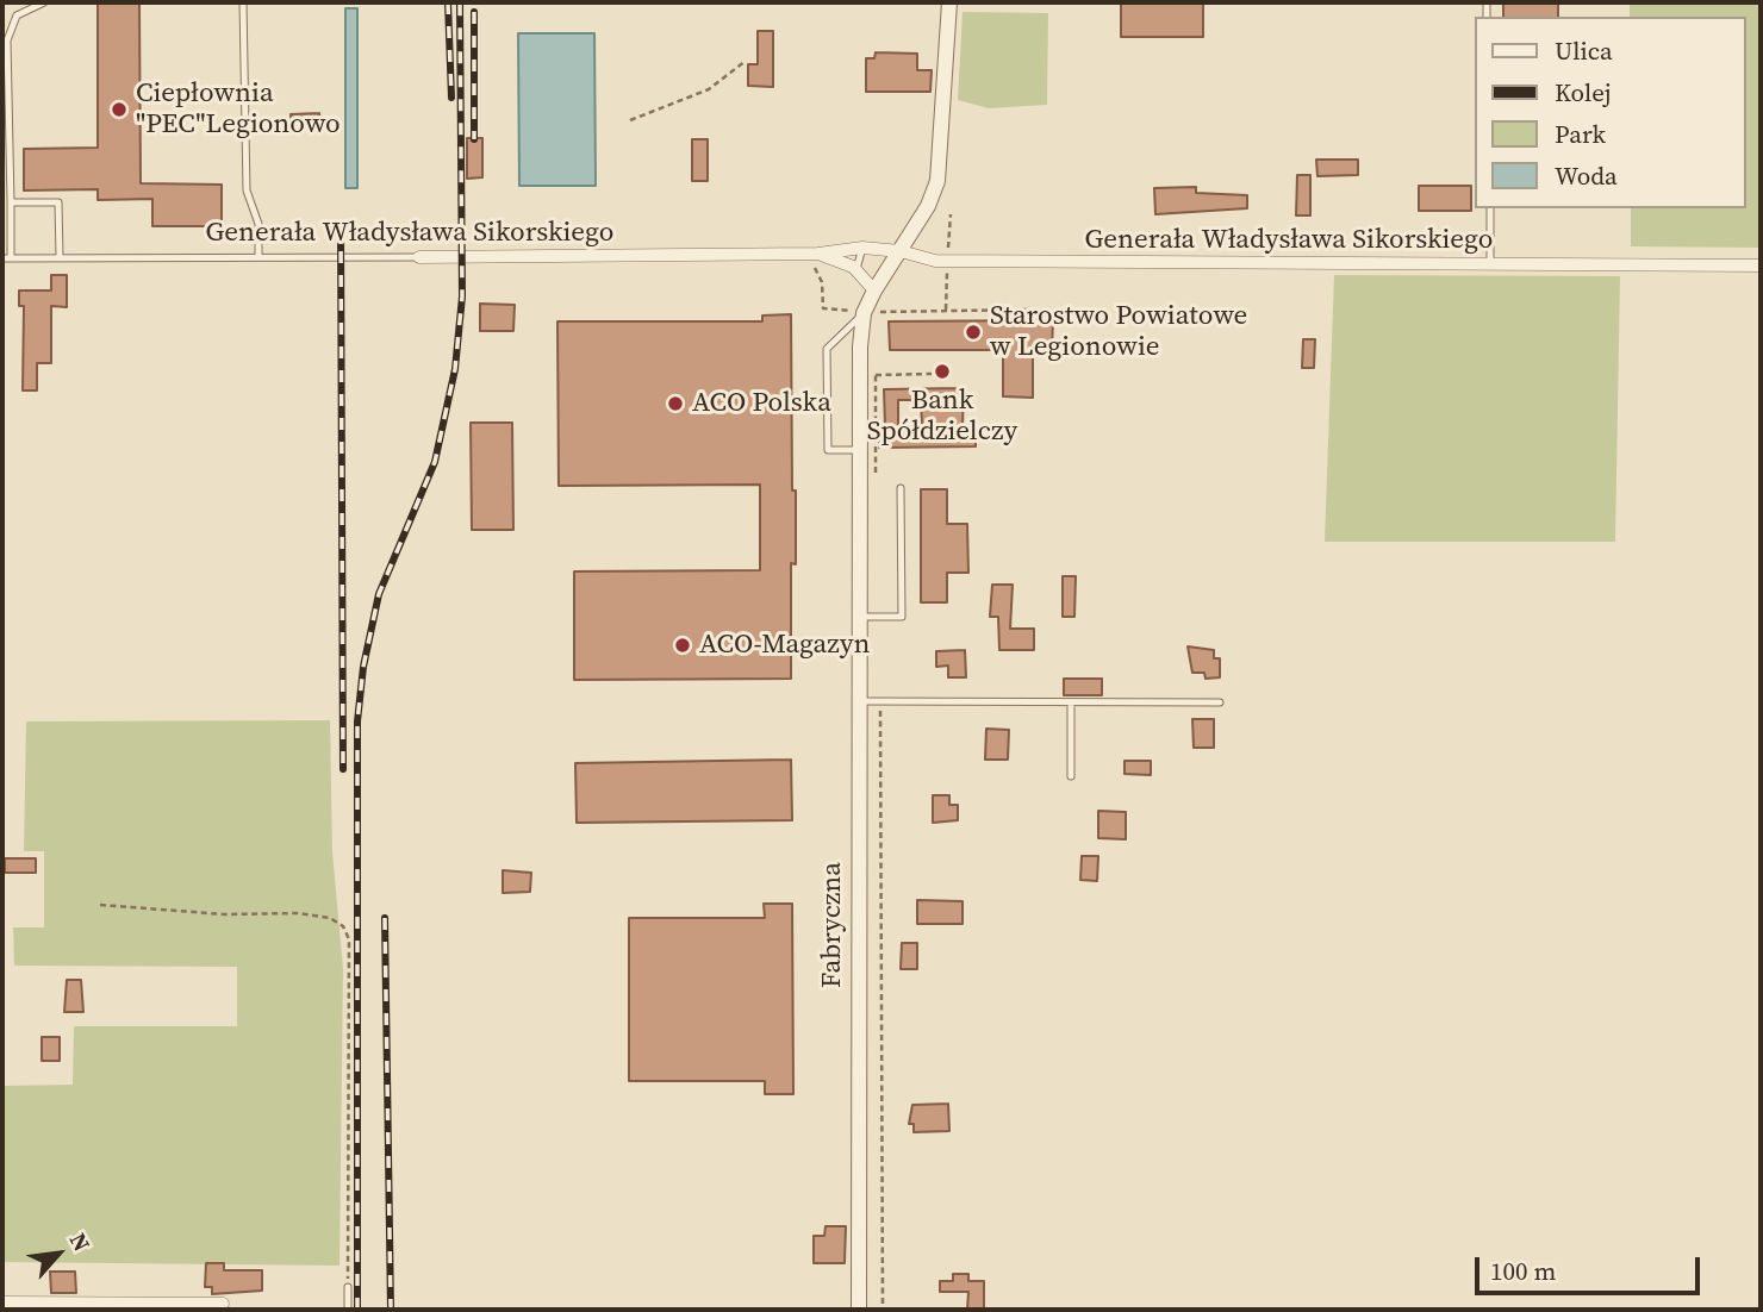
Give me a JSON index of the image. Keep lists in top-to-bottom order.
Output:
{
  "streets": {
    "street": ["Generała Władysława Sikorskiego", "Fabryczna"]
  },
  "places": [
    "Ciepłownia \"PEC\"Legionowo",
    "Starostwo Powiatowe w Legionowie",
    "Bank Spółdzielczy",
    "ACO Polska",
    "ACO-Magazyn"
  ],
  "legend": [
    "Ulica",
    "Kolej",
    "Park",
    "Woda"
  ],
  "scale_bar": "100 m",
  "north": "top right"
}
